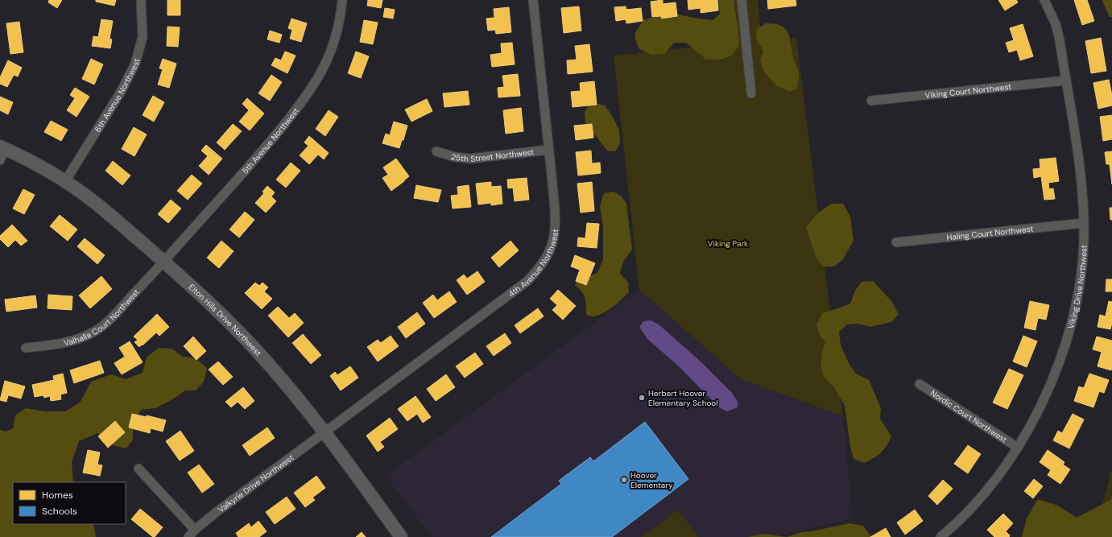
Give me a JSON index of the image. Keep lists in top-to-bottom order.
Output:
{
  "streets": {
    "main road": ["Elton Hills Drive Northwest"],
    "street": [
      "Viking Court Northwest",
      "6th Avenue Northwest",
      "5th Avenue Northwest",
      "25th Street Northwest",
      "Haling Court Northwest",
      "4th Avenue Northwest",
      "Viking Drive Northwest",
      "Valhalla Court Northwest",
      "Nordic Court Northwest",
      "Valkyrie Drive Northwest"
    ]
  },
  "crossings": [
    ["Viking Court Northwest", "Viking Drive Northwest"],
    ["6th Avenue Northwest", "Elton Hills Drive Northwest"],
    ["5th Avenue Northwest", "Valhalla Court Northwest"],
    ["5th Avenue Northwest", "Elton Hills Drive Northwest"],
    ["25th Street Northwest", "4th Avenue Northwest"],
    ["Haling Court Northwest", "Viking Drive Northwest"],
    ["4th Avenue Northwest", "Elton Hills Drive Northwest"],
    ["4th Avenue Northwest", "Valkyrie Drive Northwest"],
    ["Viking Drive Northwest", "Nordic Court Northwest"],
    ["Valhalla Court Northwest", "Elton Hills Drive Northwest"],
    ["Elton Hills Drive Northwest", "Valkyrie Drive Northwest"]
  ],
  "parks": ["Viking Park"],
  "places": ["Herbert Hoover Elementary School", "Hoover Elementary"],
  "legend": ["Homes", "Schools"]
}
